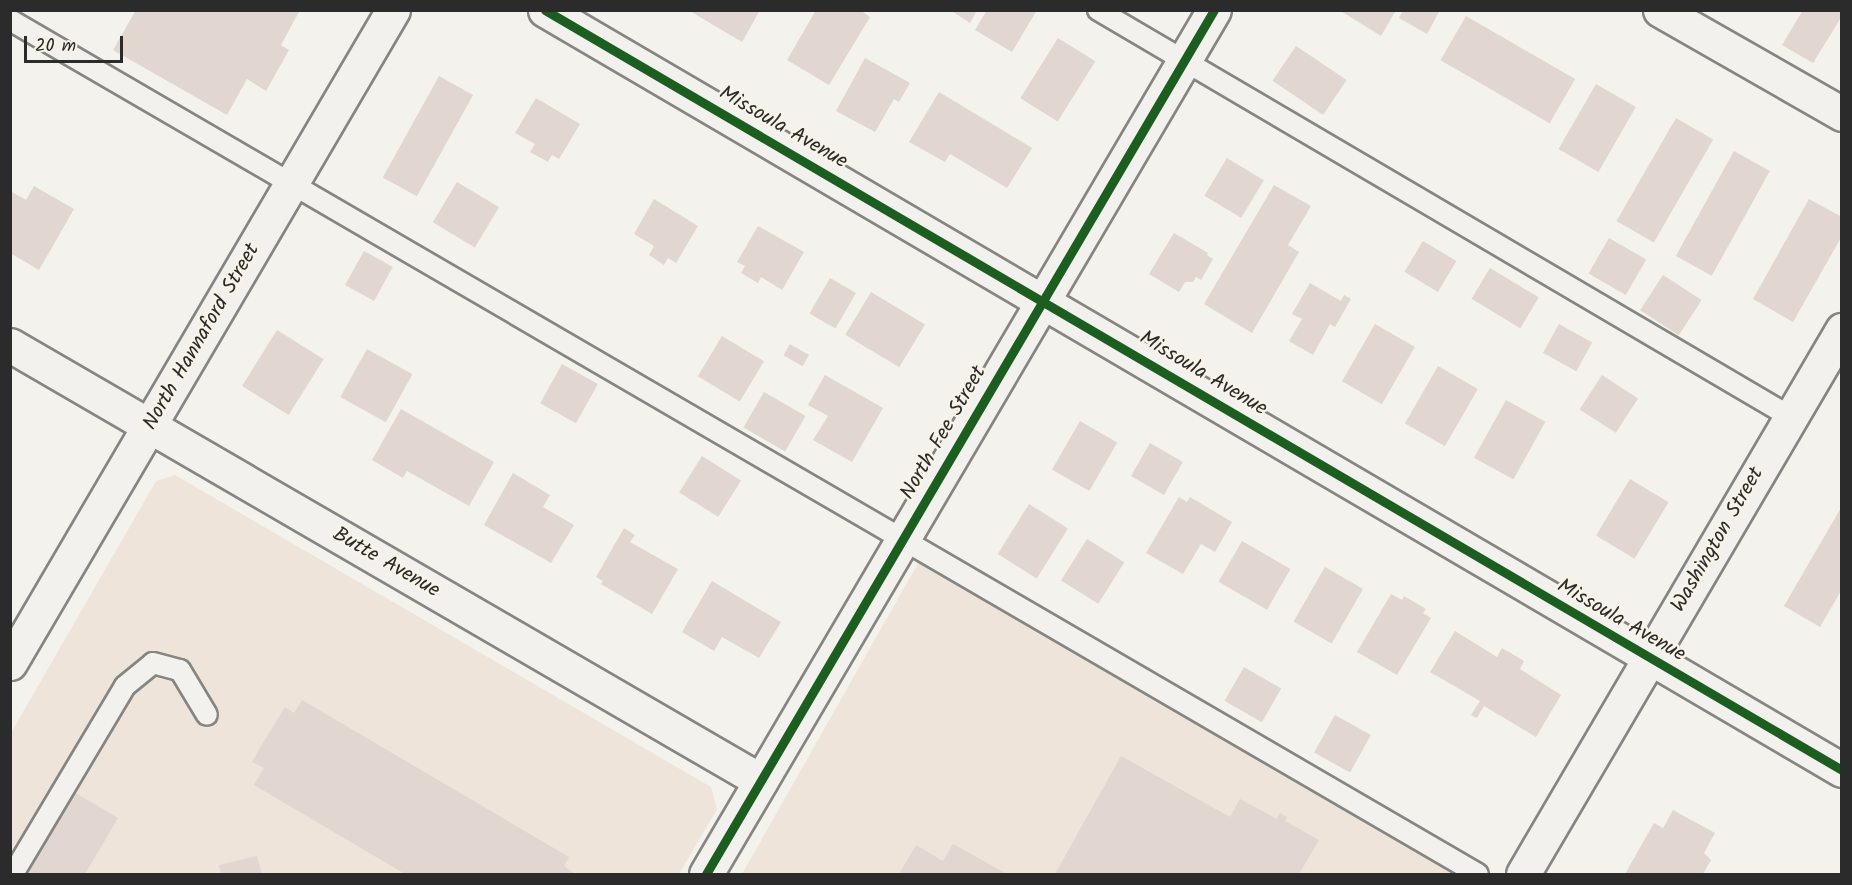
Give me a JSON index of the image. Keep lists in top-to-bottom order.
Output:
{
  "streets": {
    "street": [
      "Missoula Avenue",
      "North Hannaford Street",
      "North Fee Street",
      "Washington Street",
      "Butte Avenue"
    ]
  },
  "crossings": [
    ["Missoula Avenue", "North Fee Street"],
    ["Missoula Avenue", "Washington Street"],
    ["North Hannaford Street", "Butte Avenue"],
    ["North Fee Street", "Butte Avenue"]
  ],
  "scale_bar": "20 m"
}
